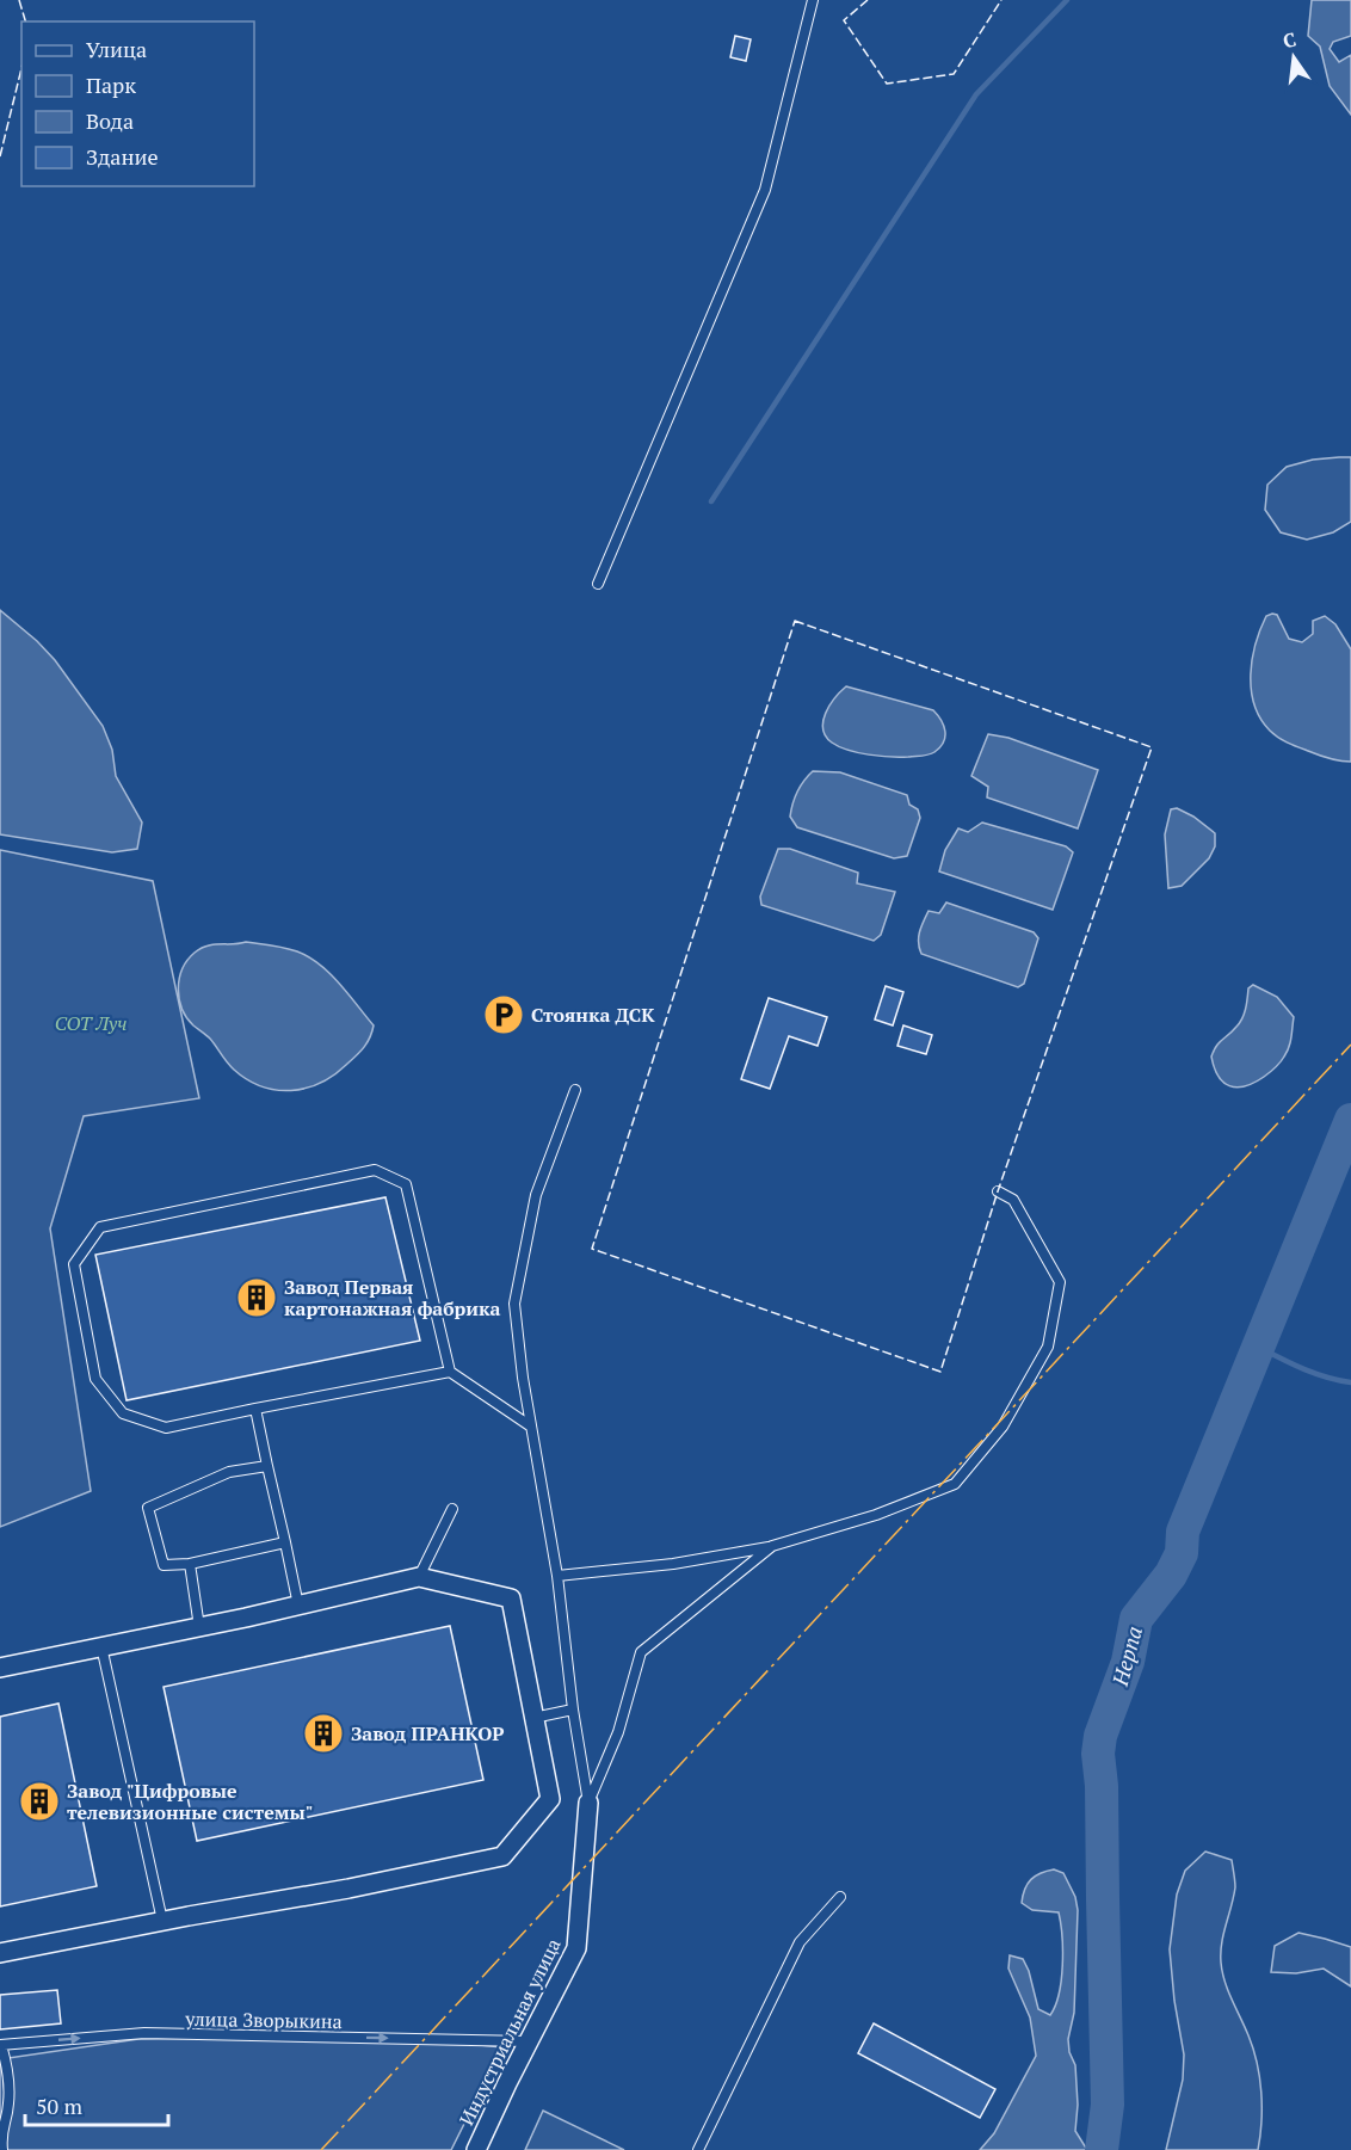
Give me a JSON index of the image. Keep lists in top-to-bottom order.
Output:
{
  "streets": {
    "street": ["Индустриальная улица"],
    "lane": ["улица Зворыкина"]
  },
  "crossings": [
    ["улица Зворыкина", "Индустриальная улица"]
  ],
  "one_way": ["улица Зворыкина"],
  "water": ["Нерпа"],
  "parks": ["СОТ Луч"],
  "places": {
    "parking": ["Стоянка ДСК"],
    "building": ["Завод Первая картонажная фабрика", "Завод ПРАНКОР", "Завод \"Цифровые телевизионные системы\""]
  },
  "legend": [
    "Улица",
    "Парк",
    "Вода",
    "Здание"
  ],
  "scale_bar": "50 m",
  "north": "top"
}
